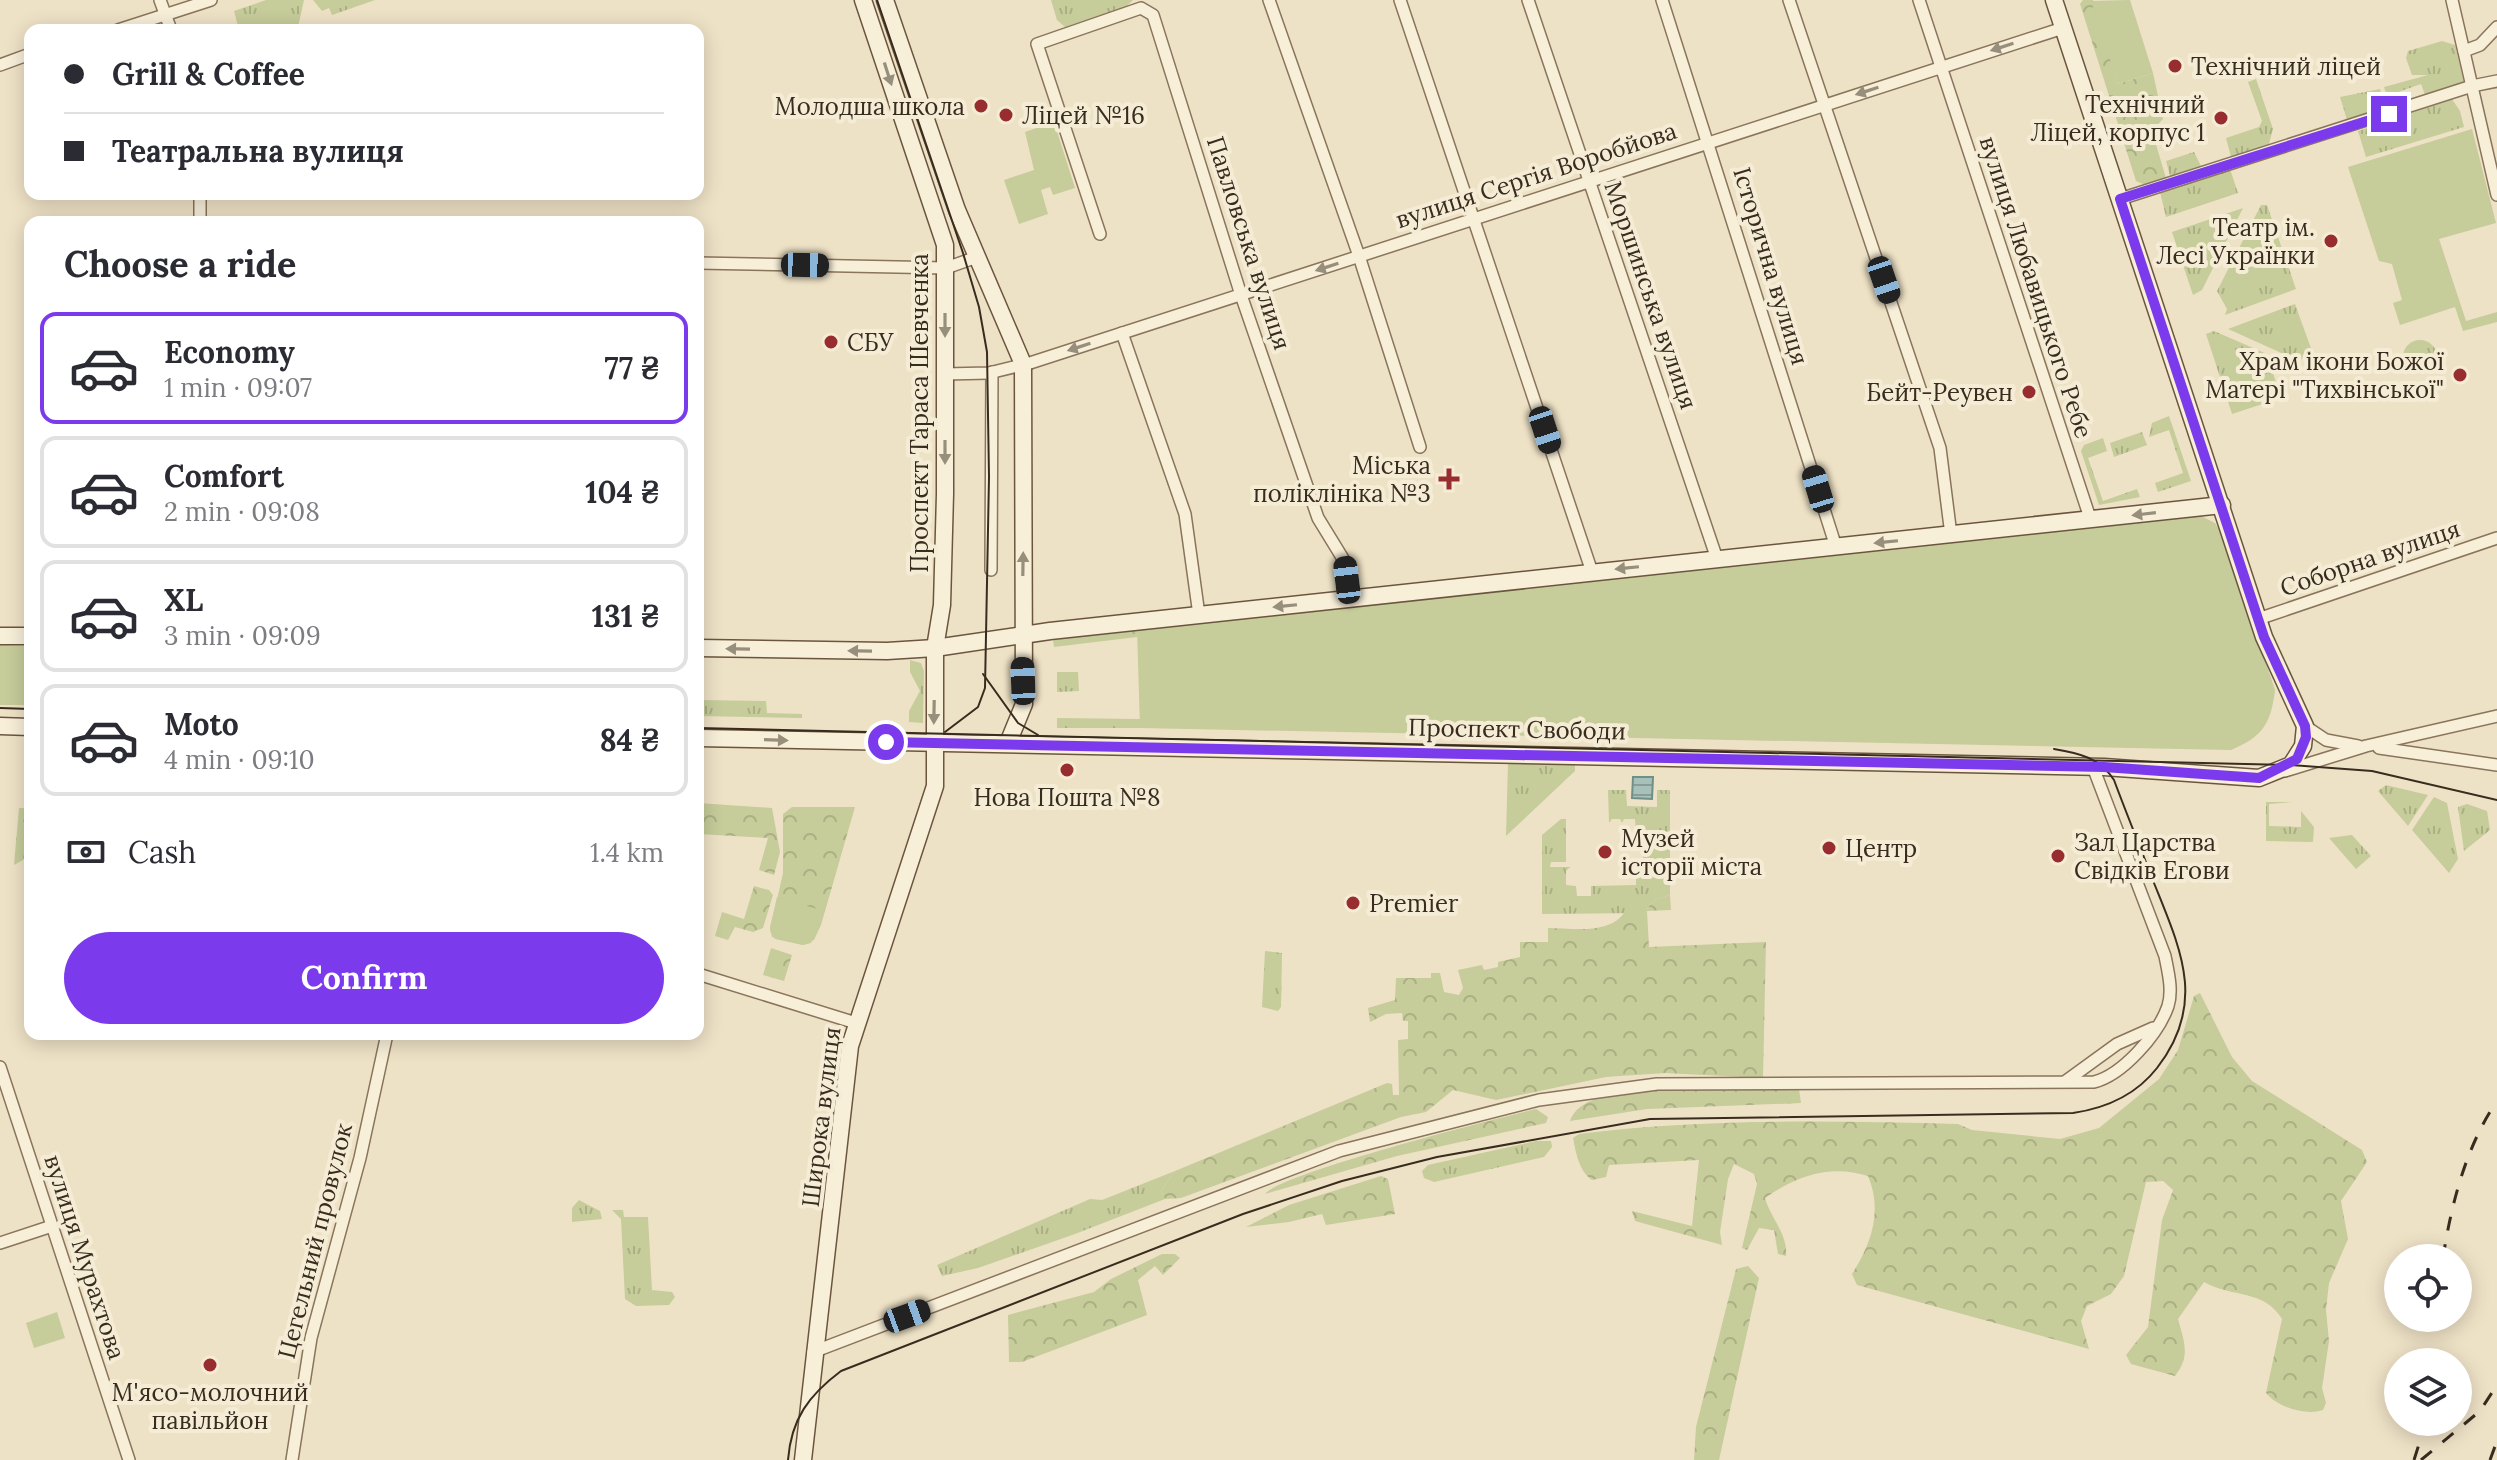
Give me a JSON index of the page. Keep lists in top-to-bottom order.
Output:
{
  "streets": {
    "main road": ["Проспект Тараса Шевченка", "Проспект Свободи", "Широка вулиця"],
    "street": [
      "вулиця Сергія Воробйова",
      "Павловська вулиця",
      "Історична вулиця",
      "вулиця Любавицького Ребе",
      "Моршинська вулиця",
      "Соборна вулиця",
      "Цегельний провулок",
      "вулиця Мурахтова"
    ]
  },
  "crossings": [
    ["вулиця Сергія Воробйова", "Павловська вулиця"],
    ["вулиця Сергія Воробйова", "Історична вулиця"],
    ["вулиця Сергія Воробйова", "вулиця Любавицького Ребе"],
    ["вулиця Сергія Воробйова", "Моршинська вулиця"],
    ["вулиця Сергія Воробйова", "Проспект Тараса Шевченка"],
    ["Проспект Тараса Шевченка", "Проспект Свободи"],
    ["Проспект Тараса Шевченка", "Широка вулиця"],
    ["Проспект Свободи", "Широка вулиця"]
  ],
  "one_way": ["вулиця Сергія Воробйова"],
  "places": {
    "other": [
      "Технічний ліцей",
      "Молодша школа",
      "Ліцей №16",
      "Технічний Ліцей, корпус 1",
      "Театр ім. Лесі Українки",
      "СБУ",
      "Храм ікони Божої Матері \"Тихвінської\"",
      "Бейт-Реувен",
      "Нова Пошта №8",
      "Центр",
      "Музей історії міста",
      "Зал Царства Свiдкiв Егови",
      "Premier",
      "М'ясо-молочний павільйон"
    ],
    "health": ["Міська поліклініка №3"]
  },
  "page": {
    "banner": ["Grill & Coffee", "Театральна вулиця"],
    "heading": "Choose a ride",
    "list": [
      {
        "name": "Economy",
        "note": "1 min · 09:07",
        "value": "77 ₴"
      },
      {
        "name": "Comfort",
        "note": "2 min · 09:08",
        "value": "104 ₴"
      },
      {
        "name": "XL",
        "note": "3 min · 09:09",
        "value": "131 ₴"
      },
      {
        "name": "Moto",
        "note": "4 min · 09:10",
        "value": "84 ₴"
      }
    ],
    "pay": ["Cash", "1.4 km"],
    "buttons": "Confirm"
  }
}
